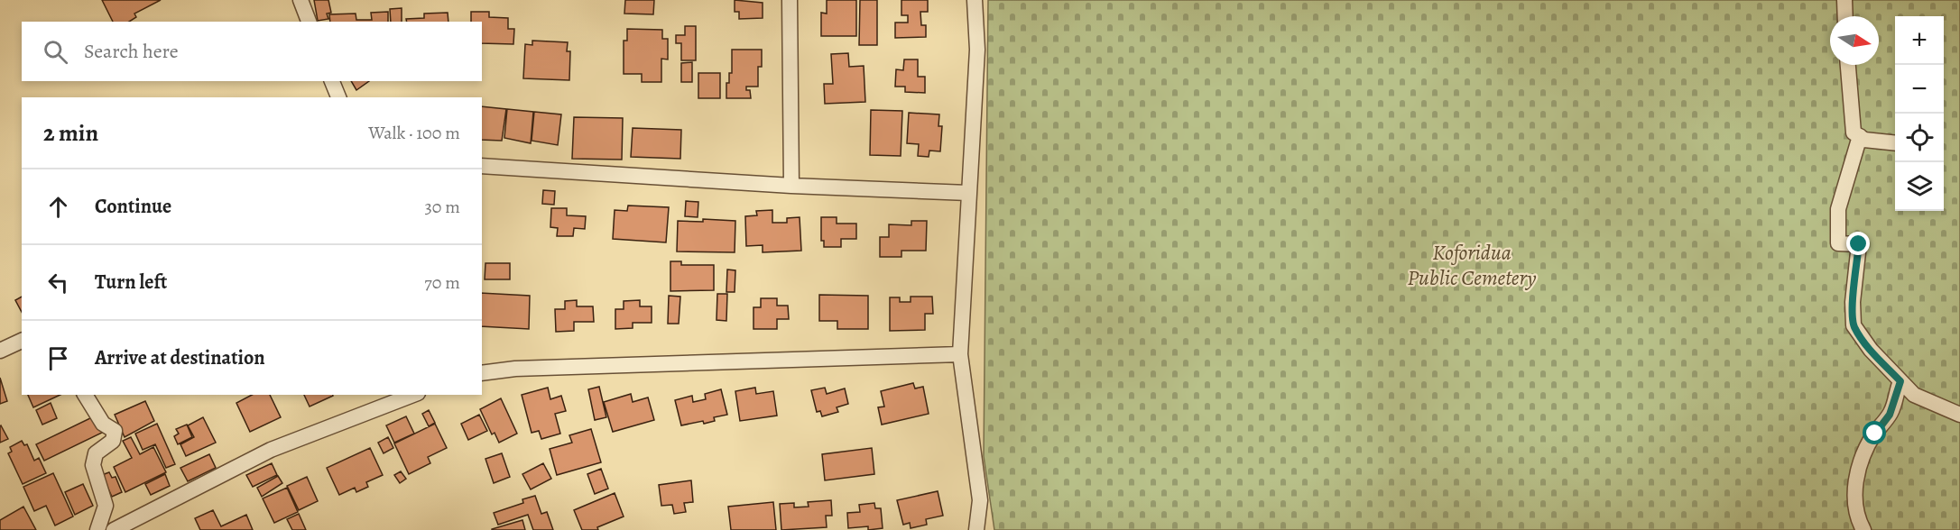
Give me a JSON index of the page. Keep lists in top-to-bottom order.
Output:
{
  "parks": ["Koforidua Public Cemetery"],
  "north": "right",
  "page": {
    "map_buttons": ["+", "−"],
    "search": "Search here",
    "heading": ["2 min", "Walk · 100 m"],
    "list": [
      ["Continue", "30 m"],
      ["Turn left", "70 m"],
      "Arrive at destination"
    ]
  }
}
